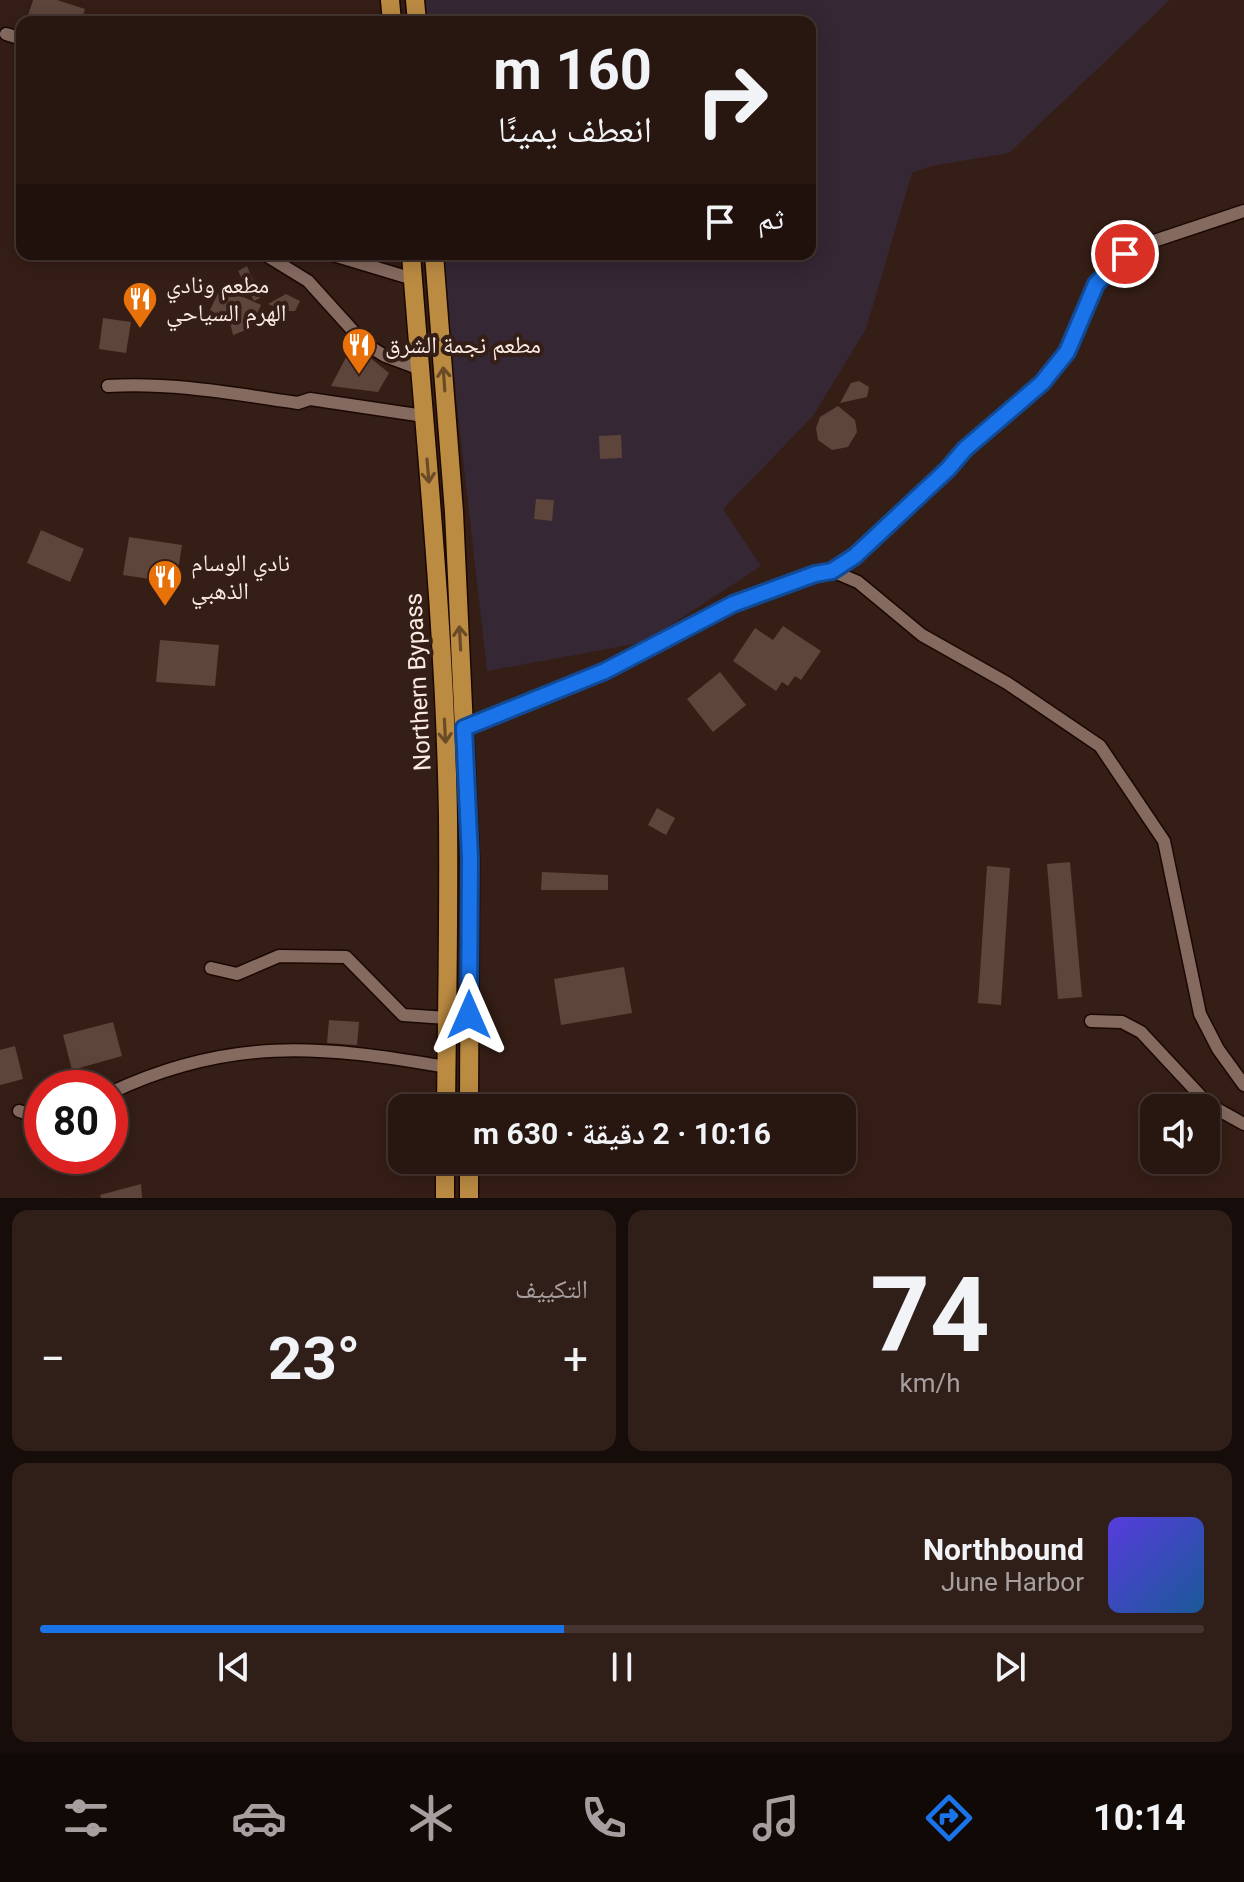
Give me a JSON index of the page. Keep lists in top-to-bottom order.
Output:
{
  "streets": {
    "highway": ["Northern Bypass"]
  },
  "places": {
    "restaurant": ["مطعم ونادي الهرم السياحي", "مطعم نجمة الشرق", "نادي الوسام الذهبي"]
  },
  "page": {
    "turn": ["160 m", "انعطف يمينًا"],
    "then": "ثم",
    "limit": "80",
    "trip": "10:16 · 2 دقيقة · 630 m",
    "tile": [
      ["74", "km/h"],
      "التكييف"
    ],
    "heat": ["−", "23°", "+"],
    "song": ["Northbound", "June Harbor"],
    "tabs": "10:14"
  }
}
